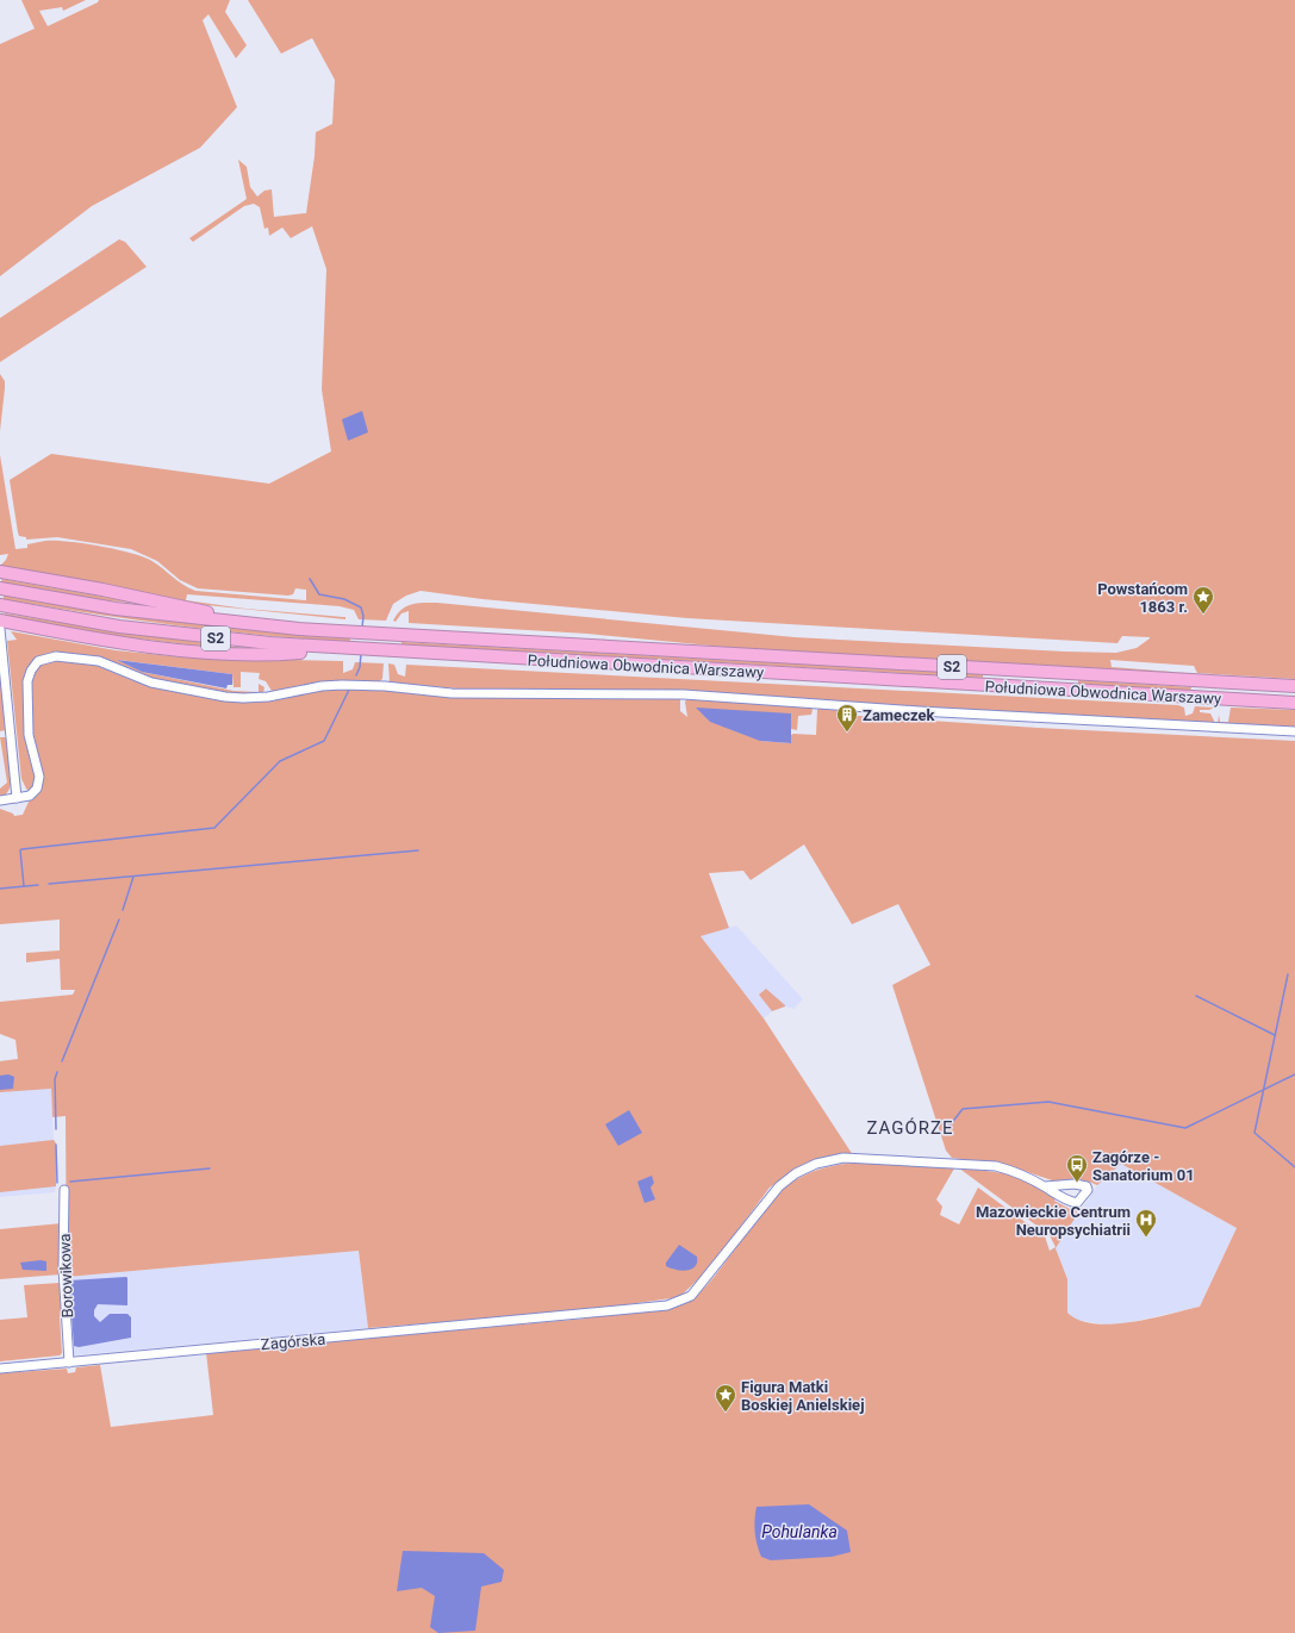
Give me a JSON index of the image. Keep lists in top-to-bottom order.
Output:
{
  "streets": {
    "highway": ["S2", "Południowa Obwodnica Warszawy"],
    "street": ["Borowikowa", "Zagórska"]
  },
  "crossings": [
    ["Borowikowa", "Zagórska"]
  ],
  "districts": ["ZAGÓRZE"],
  "water": ["Pohulanka"],
  "places": {
    "place": ["Powstańcom 1863 r.", "Figura Matki Boskiej Anielskiej"],
    "building": ["Zameczek"],
    "bus stop": ["Zagórze - Sanatorium 01"],
    "hospital": ["Mazowieckie Centrum Neuropsychiatrii"]
  }
}
